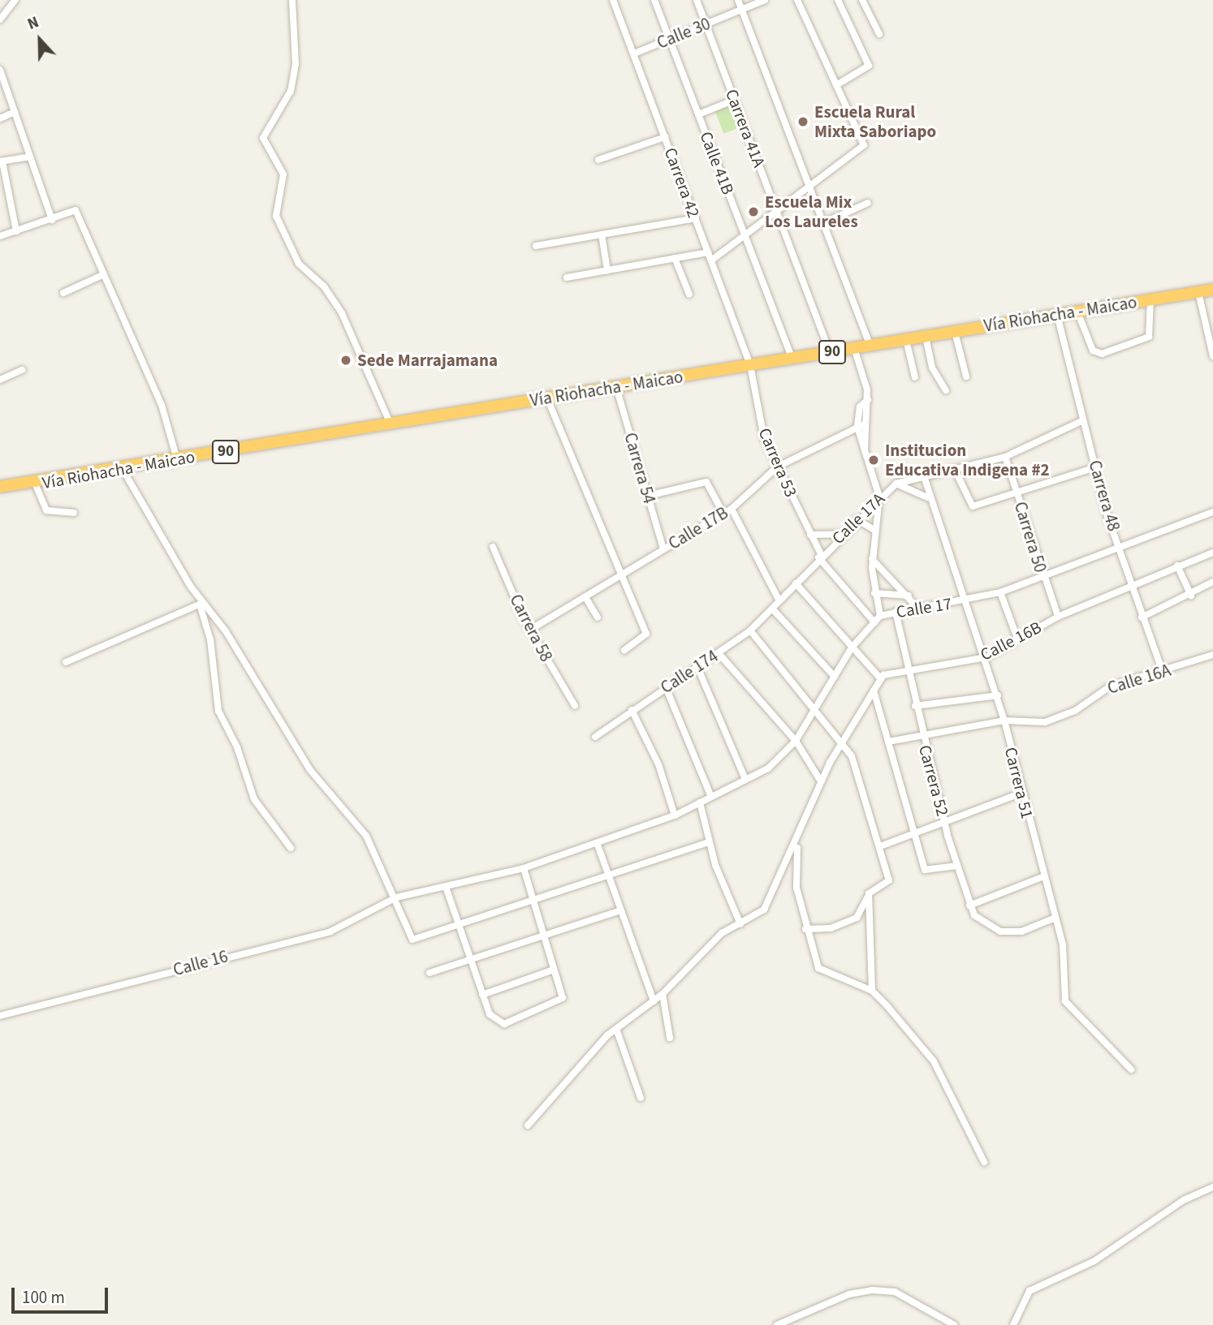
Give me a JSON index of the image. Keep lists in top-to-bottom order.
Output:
{
  "streets": {
    "highway": ["Vía Riohacha - Maicao", "90"],
    "street": [
      "Calle 30",
      "Carrera 41A",
      "Calle 41B",
      "Carrera 42",
      "Carrera 53",
      "Carrera 54",
      "Carrera 48",
      "Calle 17A",
      "Calle 17B",
      "Carrera 50",
      "Calle 17",
      "Carrera 58",
      "Calle 16B",
      "Calle 174",
      "Calle 16A",
      "Carrera 52",
      "Carrera 51",
      "Calle 16"
    ]
  },
  "crossings": [
    ["Calle 30", "Carrera 41A"],
    ["Calle 30", "Calle 41B"],
    ["Calle 30", "Carrera 42"],
    ["Carrera 41A", "Vía Riohacha - Maicao"],
    ["Calle 41B", "Vía Riohacha - Maicao"],
    ["Carrera 42", "Vía Riohacha - Maicao"],
    ["Carrera 42", "Carrera 53"],
    ["Vía Riohacha - Maicao", "Carrera 53"],
    ["Vía Riohacha - Maicao", "Carrera 54"],
    ["Vía Riohacha - Maicao", "Carrera 48"],
    ["Carrera 53", "Calle 17A"],
    ["Carrera 53", "Calle 17B"],
    ["Carrera 53", "Calle 17"],
    ["Carrera 54", "Calle 17B"],
    ["Carrera 48", "Calle 17A"],
    ["Carrera 48", "Calle 17"],
    ["Carrera 48", "Calle 16B"],
    ["Carrera 48", "Calle 16A"],
    ["Calle 17A", "Carrera 50"],
    ["Calle 17A", "Calle 174"],
    ["Calle 17A", "Carrera 51"],
    ["Calle 17B", "Carrera 58"],
    ["Carrera 50", "Calle 17"],
    ["Carrera 50", "Calle 16B"],
    ["Calle 17", "Carrera 52"],
    ["Calle 17", "Carrera 51"],
    ["Calle 17", "Calle 16"],
    ["Calle 16B", "Carrera 52"],
    ["Calle 16B", "Carrera 51"],
    ["Calle 16A", "Carrera 51"],
    ["Carrera 52", "Carrera 51"]
  ],
  "places": [
    "Escuela Rural Mixta Saboriapo",
    "Escuela Mix Los Laureles",
    "Sede Marrajamana",
    "Institucion Educativa Indigena #2"
  ],
  "scale_bar": "100 m",
  "north": "top"
}
